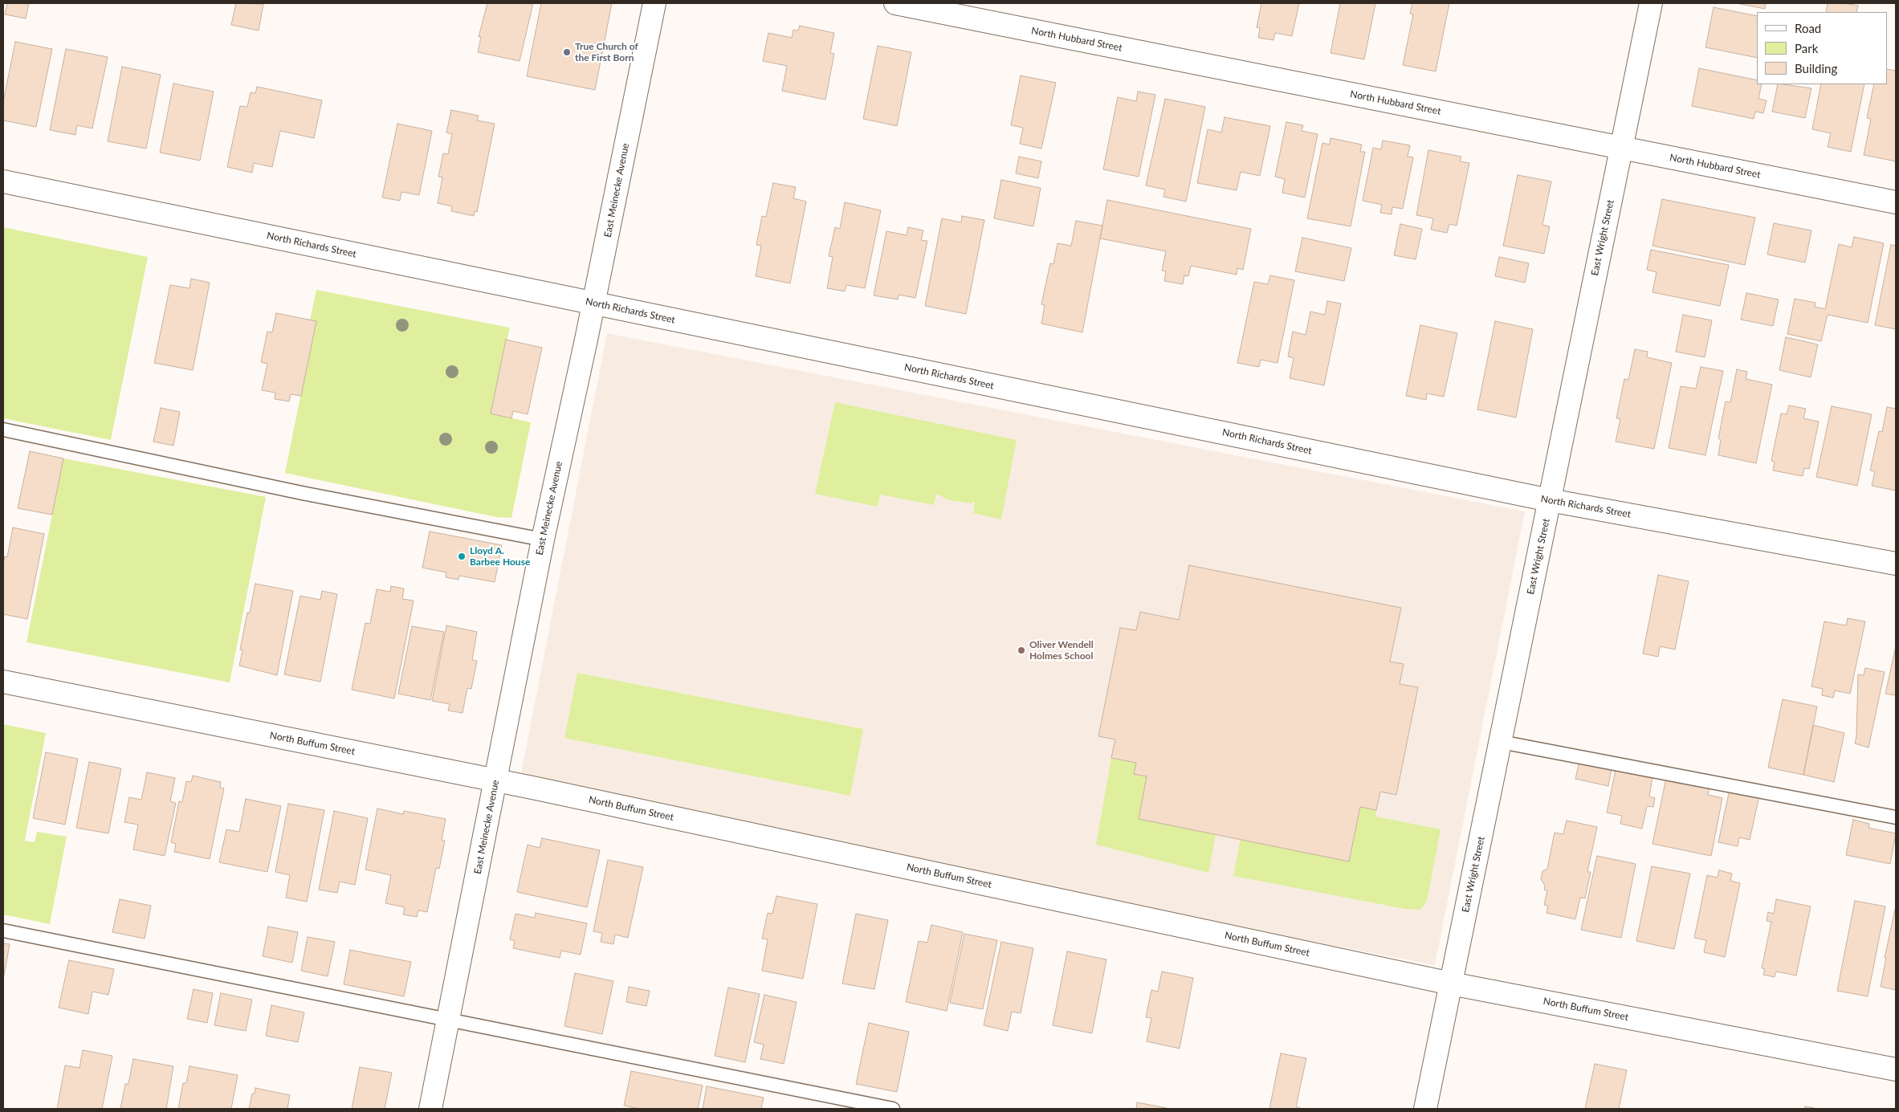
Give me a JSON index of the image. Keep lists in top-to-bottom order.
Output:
{
  "streets": {
    "street": [
      "North Hubbard Street",
      "East Meinecke Avenue",
      "East Wright Street",
      "North Richards Street",
      "North Buffum Street"
    ]
  },
  "crossings": [
    ["North Hubbard Street", "East Wright Street"],
    ["East Meinecke Avenue", "North Richards Street"],
    ["East Meinecke Avenue", "North Buffum Street"],
    ["East Wright Street", "North Richards Street"],
    ["East Wright Street", "North Buffum Street"]
  ],
  "places": ["True Church of the First Born", "Lloyd A. Barbee House", "Oliver Wendell Holmes School"],
  "legend": ["Road", "Park", "Building"]
}
